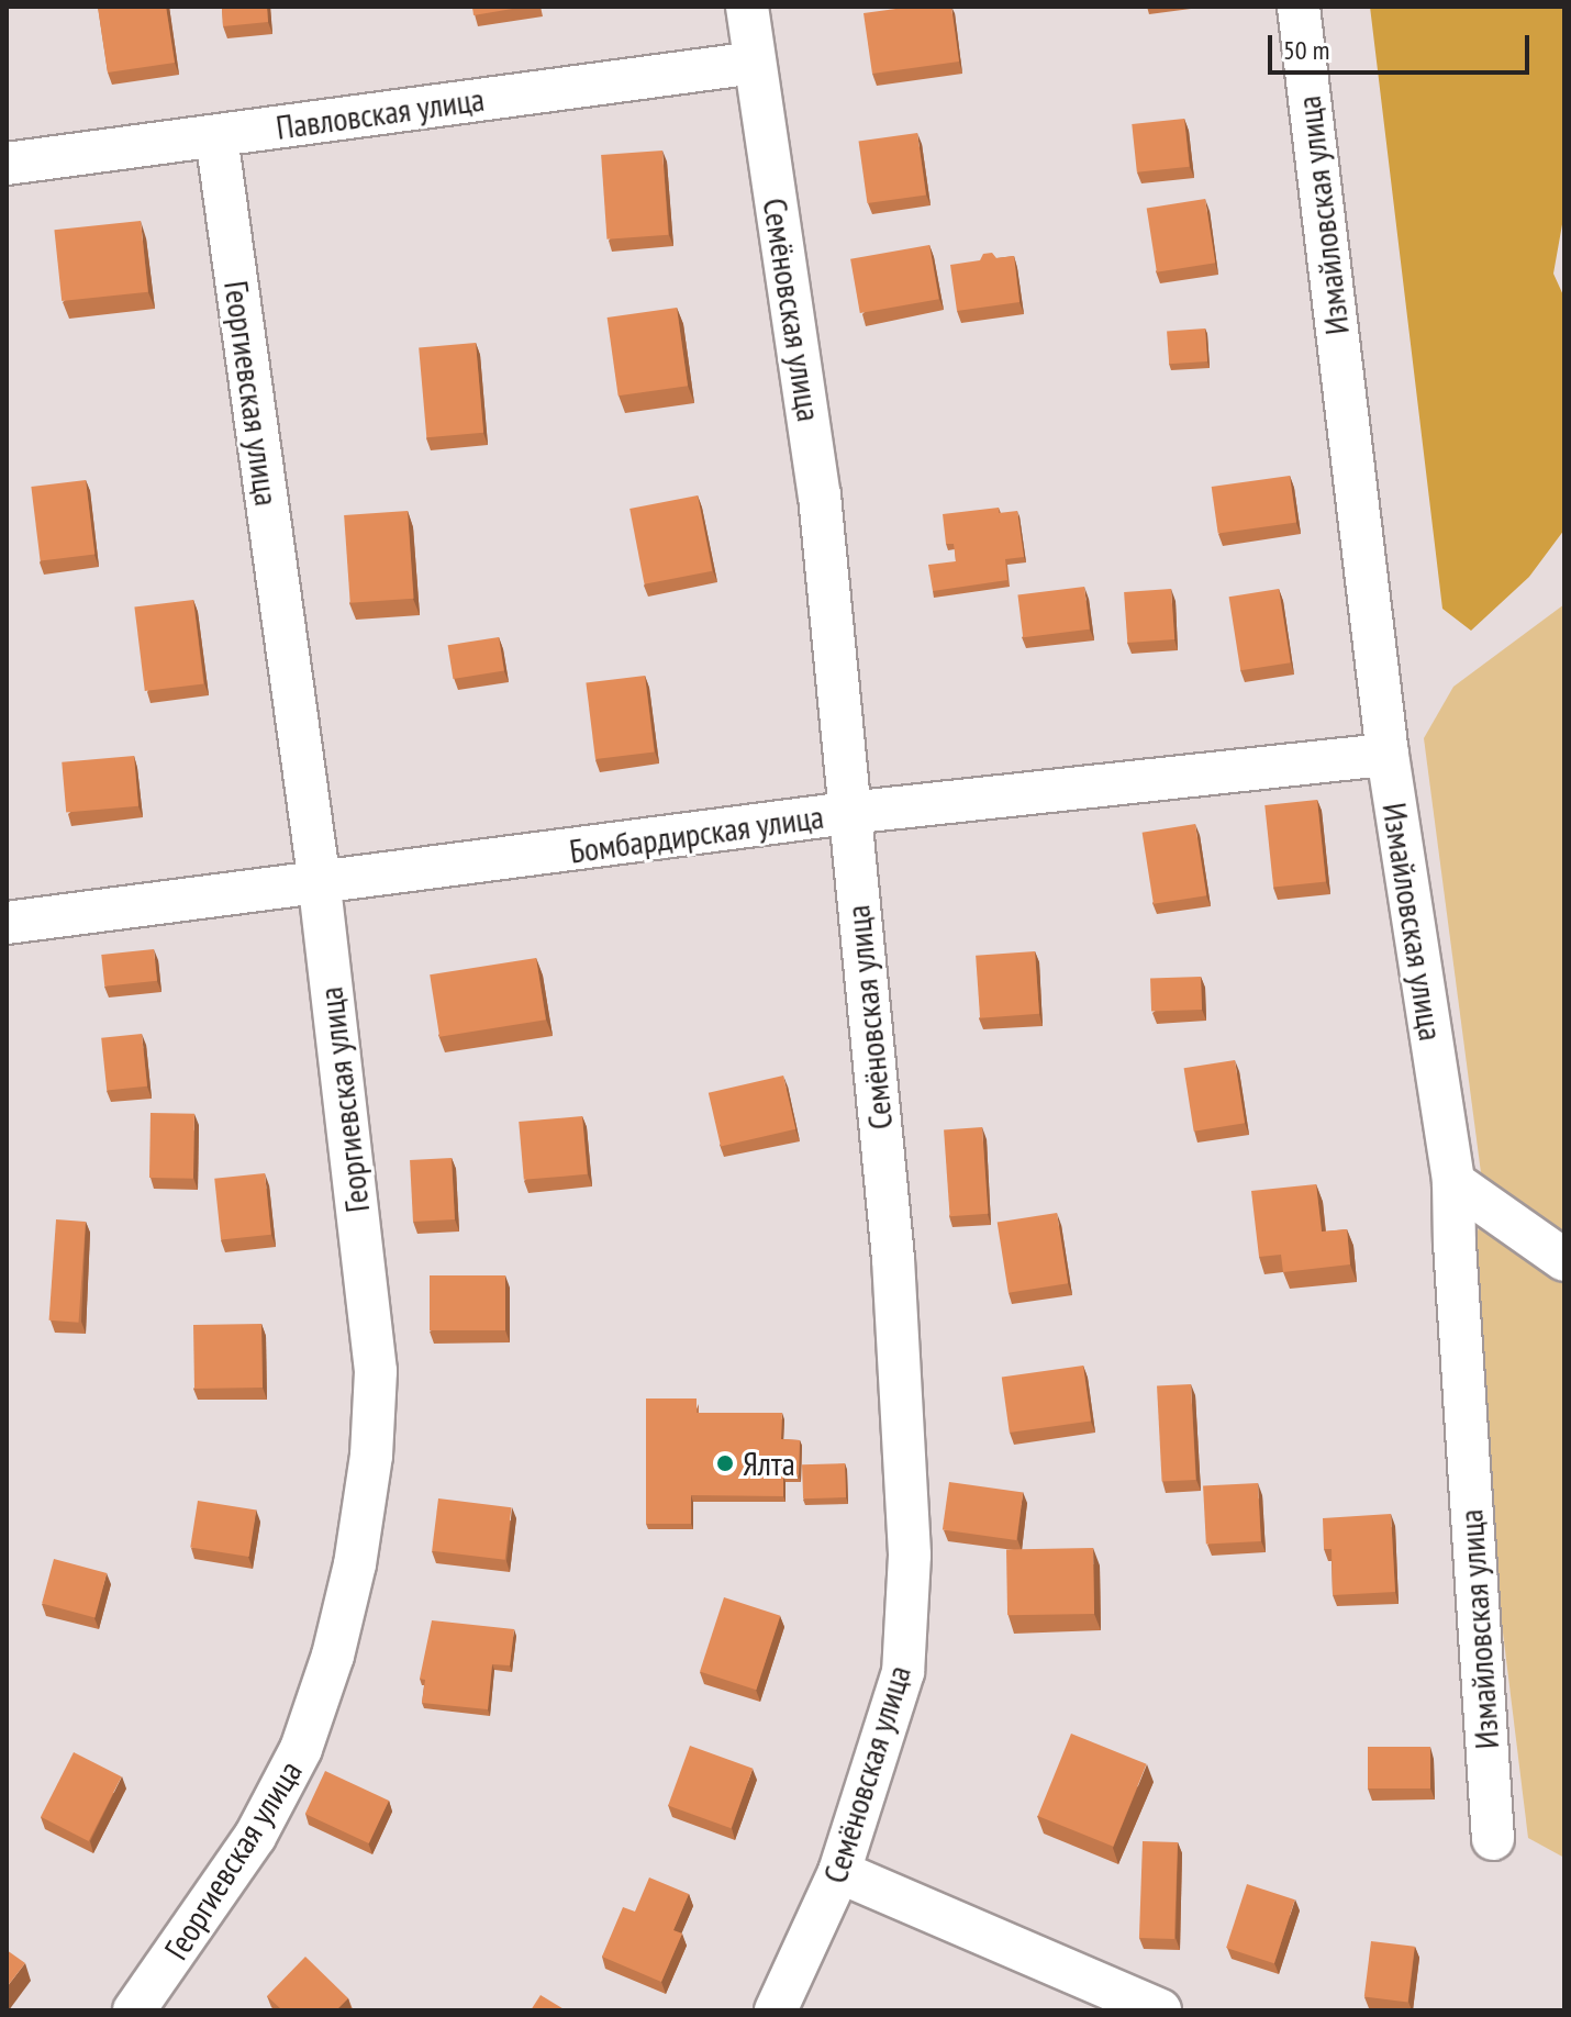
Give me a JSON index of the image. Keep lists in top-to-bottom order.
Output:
{
  "streets": {
    "street": [
      "Павловская улица",
      "Измайловская улица",
      "Семёновская улица",
      "Георгиевская улица",
      "Бомбардирская улица"
    ]
  },
  "crossings": [
    ["Павловская улица", "Семёновская улица"],
    ["Павловская улица", "Георгиевская улица"],
    ["Измайловская улица", "Бомбардирская улица"],
    ["Семёновская улица", "Бомбардирская улица"],
    ["Георгиевская улица", "Бомбардирская улица"]
  ],
  "places": ["Ялта"],
  "scale_bar": "50 m"
}
